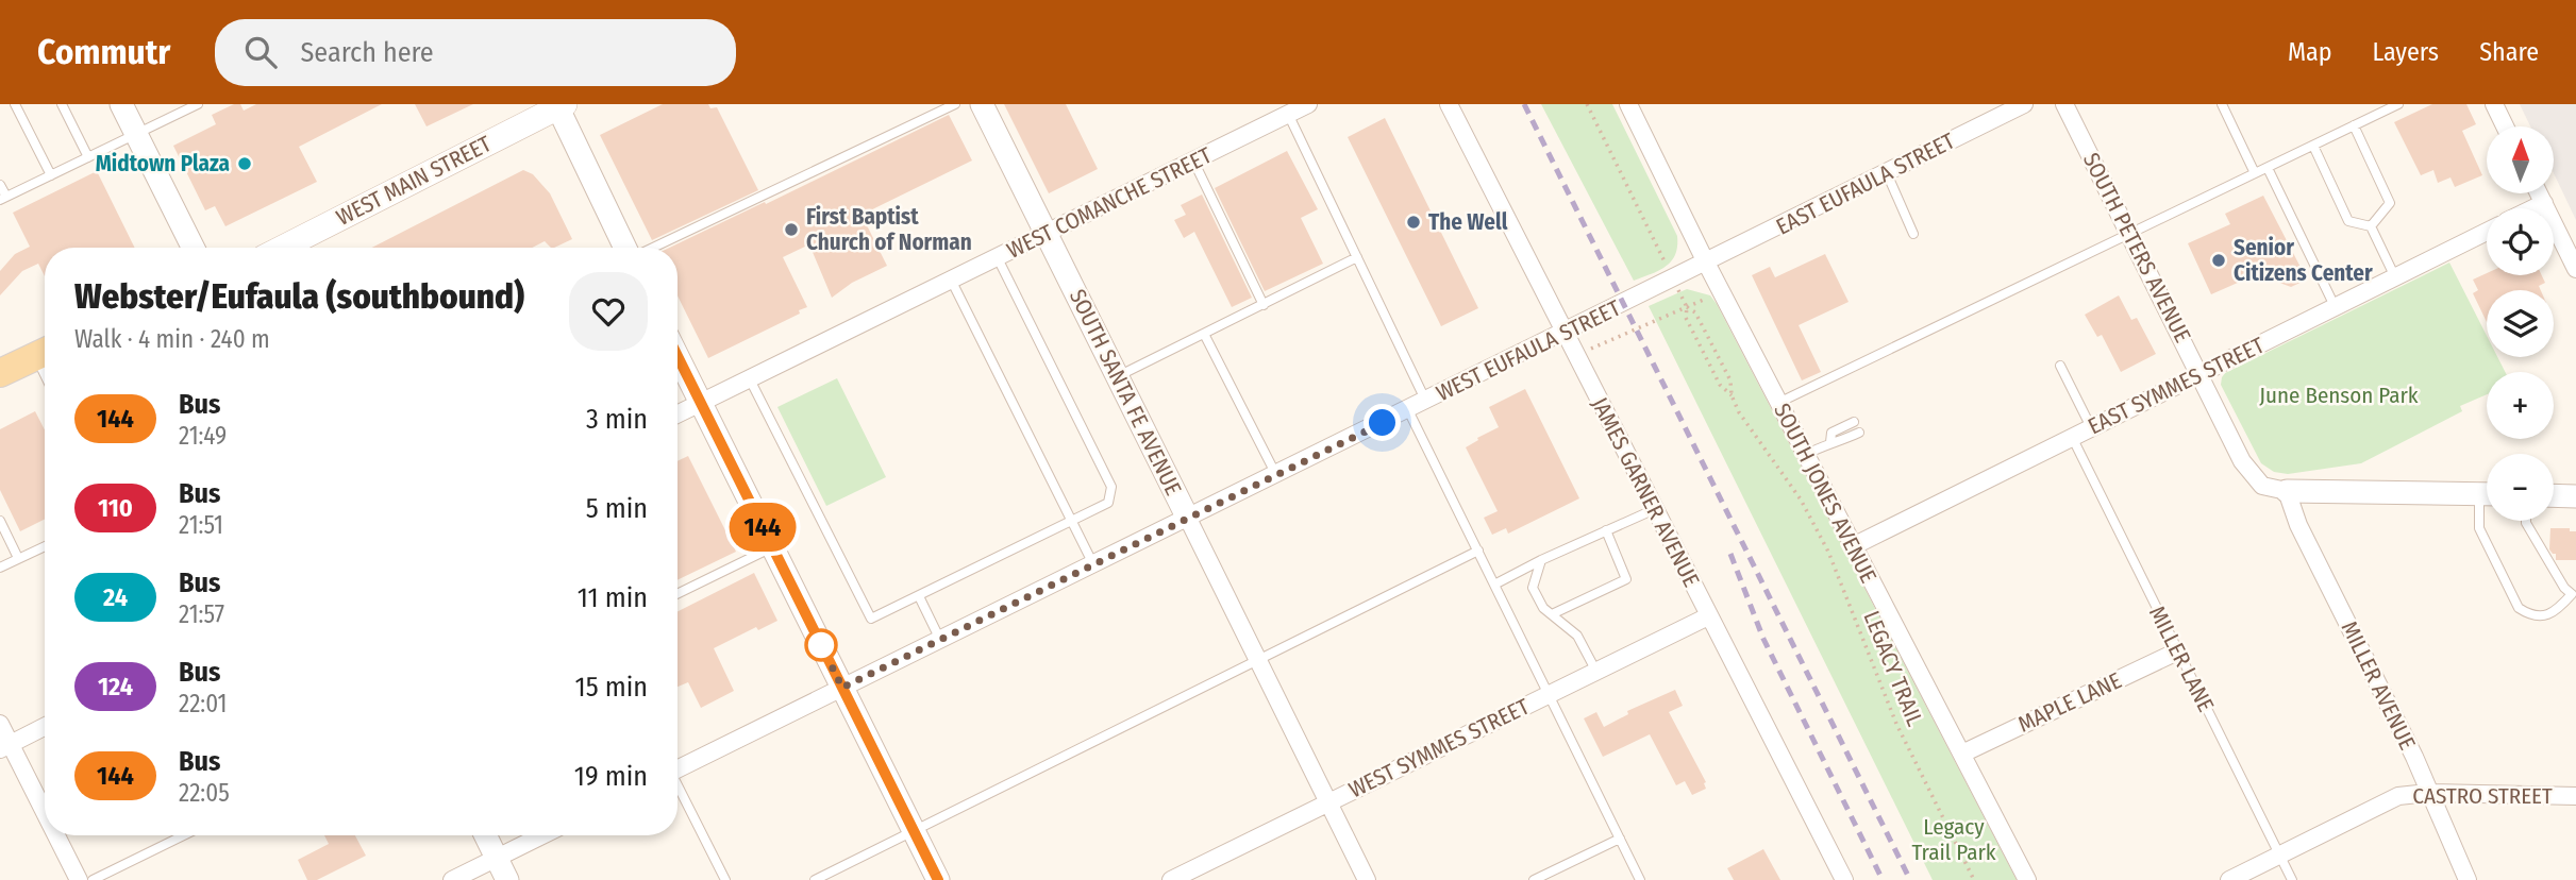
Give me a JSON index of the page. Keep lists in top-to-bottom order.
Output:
{
  "streets": {
    "main road": ["WEST MAIN STREET"],
    "street": [
      "EAST EUFAULA STREET",
      "WEST COMANCHE STREET",
      "SOUTH PETERS AVENUE",
      "WEST EUFAULA STREET",
      "EAST SYMMES STREET",
      "SOUTH SANTA FE AVENUE",
      "JAMES GARNER AVENUE",
      "SOUTH JONES AVENUE",
      "MILLER AVENUE",
      "MAPLE LANE",
      "WEST SYMMES STREET",
      "CASTRO STREET"
    ],
    "lane": ["MILLER LANE"],
    "path": ["LEGACY TRAIL"]
  },
  "crossings": [
    ["EAST EUFAULA STREET", "WEST EUFAULA STREET"],
    ["EAST EUFAULA STREET", "SOUTH JONES AVENUE"],
    ["WEST COMANCHE STREET", "SOUTH SANTA FE AVENUE"],
    ["SOUTH PETERS AVENUE", "EAST SYMMES STREET"],
    ["SOUTH PETERS AVENUE", "MILLER AVENUE"],
    ["WEST EUFAULA STREET", "SOUTH SANTA FE AVENUE"],
    ["WEST EUFAULA STREET", "JAMES GARNER AVENUE"],
    ["WEST EUFAULA STREET", "SOUTH JONES AVENUE"],
    ["WEST EUFAULA STREET", "LEGACY TRAIL"],
    ["EAST SYMMES STREET", "SOUTH JONES AVENUE"],
    ["EAST SYMMES STREET", "MILLER LANE"],
    ["SOUTH SANTA FE AVENUE", "WEST SYMMES STREET"],
    ["JAMES GARNER AVENUE", "WEST SYMMES STREET"],
    ["SOUTH JONES AVENUE", "MAPLE LANE"],
    ["MILLER LANE", "MAPLE LANE"],
    ["MILLER LANE", "CASTRO STREET"],
    ["MILLER AVENUE", "CASTRO STREET"]
  ],
  "parks": ["June Benson Park", "Legacy Trail Park"],
  "places": [
    "Midtown Plaza",
    "The Well",
    "First Baptist Church of Norman",
    "Senior Citizens Center"
  ],
  "lines": ["bus line 144"],
  "north": "top",
  "page": {
    "header": "Commutr",
    "search": "Search here",
    "nav": ["Map", "Layers", "Share"],
    "on_map": "144",
    "map_buttons": ["+", "−"],
    "heading": ["Webster/Eufaula (southbound)", "Walk · 4 min · 240 m"],
    "list": [
      {
        "mark": "144",
        "name": "Bus",
        "note": "21:49",
        "value": "3 min"
      },
      {
        "mark": "110",
        "name": "Bus",
        "note": "21:51",
        "value": "5 min"
      },
      {
        "mark": "24",
        "name": "Bus",
        "note": "21:57",
        "value": "11 min"
      },
      {
        "mark": "124",
        "name": "Bus",
        "note": "22:01",
        "value": "15 min"
      },
      {
        "mark": "144",
        "name": "Bus",
        "note": "22:05",
        "value": "19 min"
      }
    ]
  }
}
